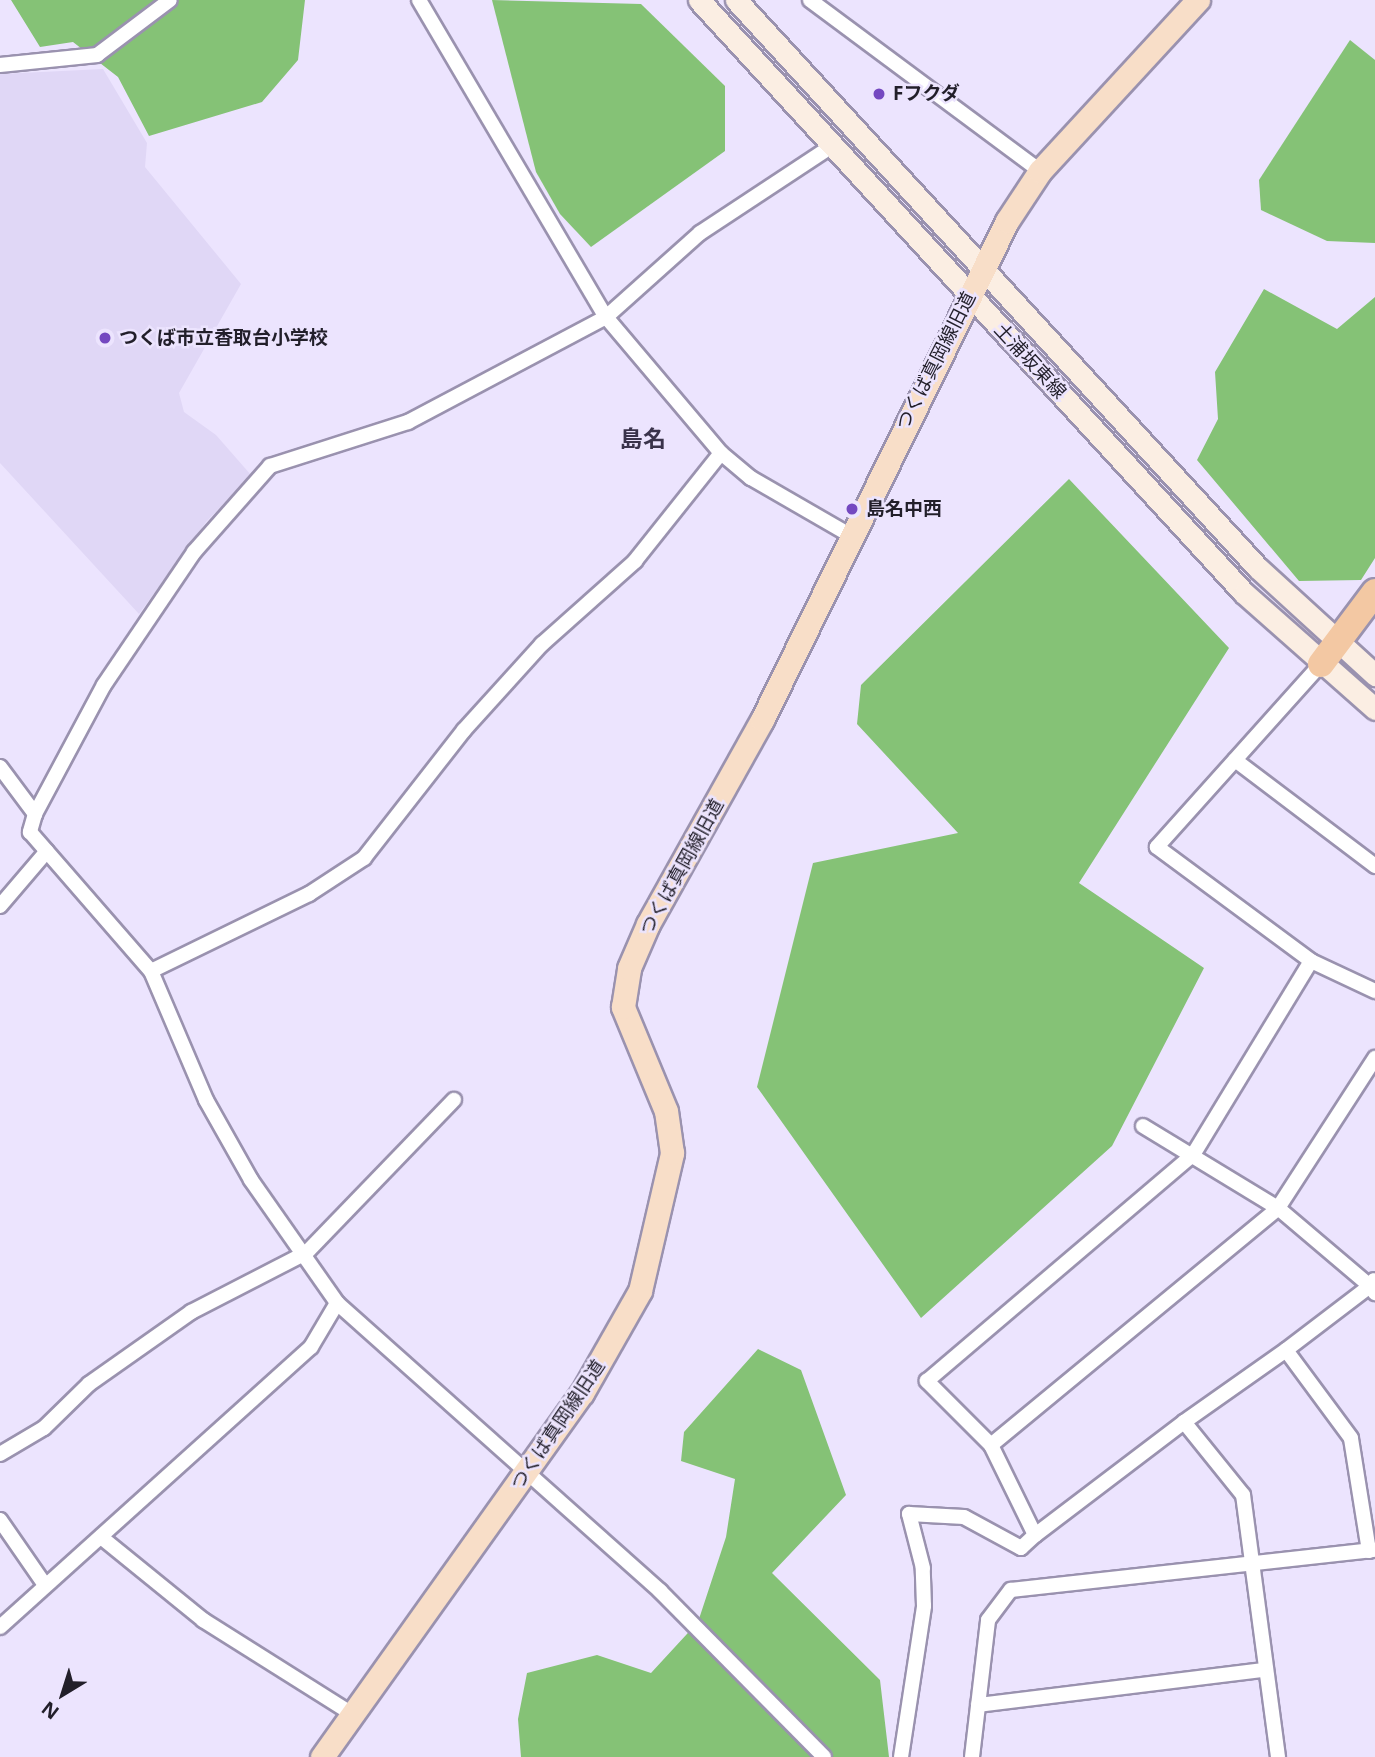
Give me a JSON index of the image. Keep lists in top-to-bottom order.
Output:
{
  "streets": {
    "main road": ["つくば真岡線旧道", "土浦坂東線"]
  },
  "crossings": [
    ["つくば真岡線旧道", "土浦坂東線"]
  ],
  "districts": ["島名"],
  "places": ["Fフクダ", "つくば市立香取台小学校", "島名中西"],
  "north": "bottom left"
}
